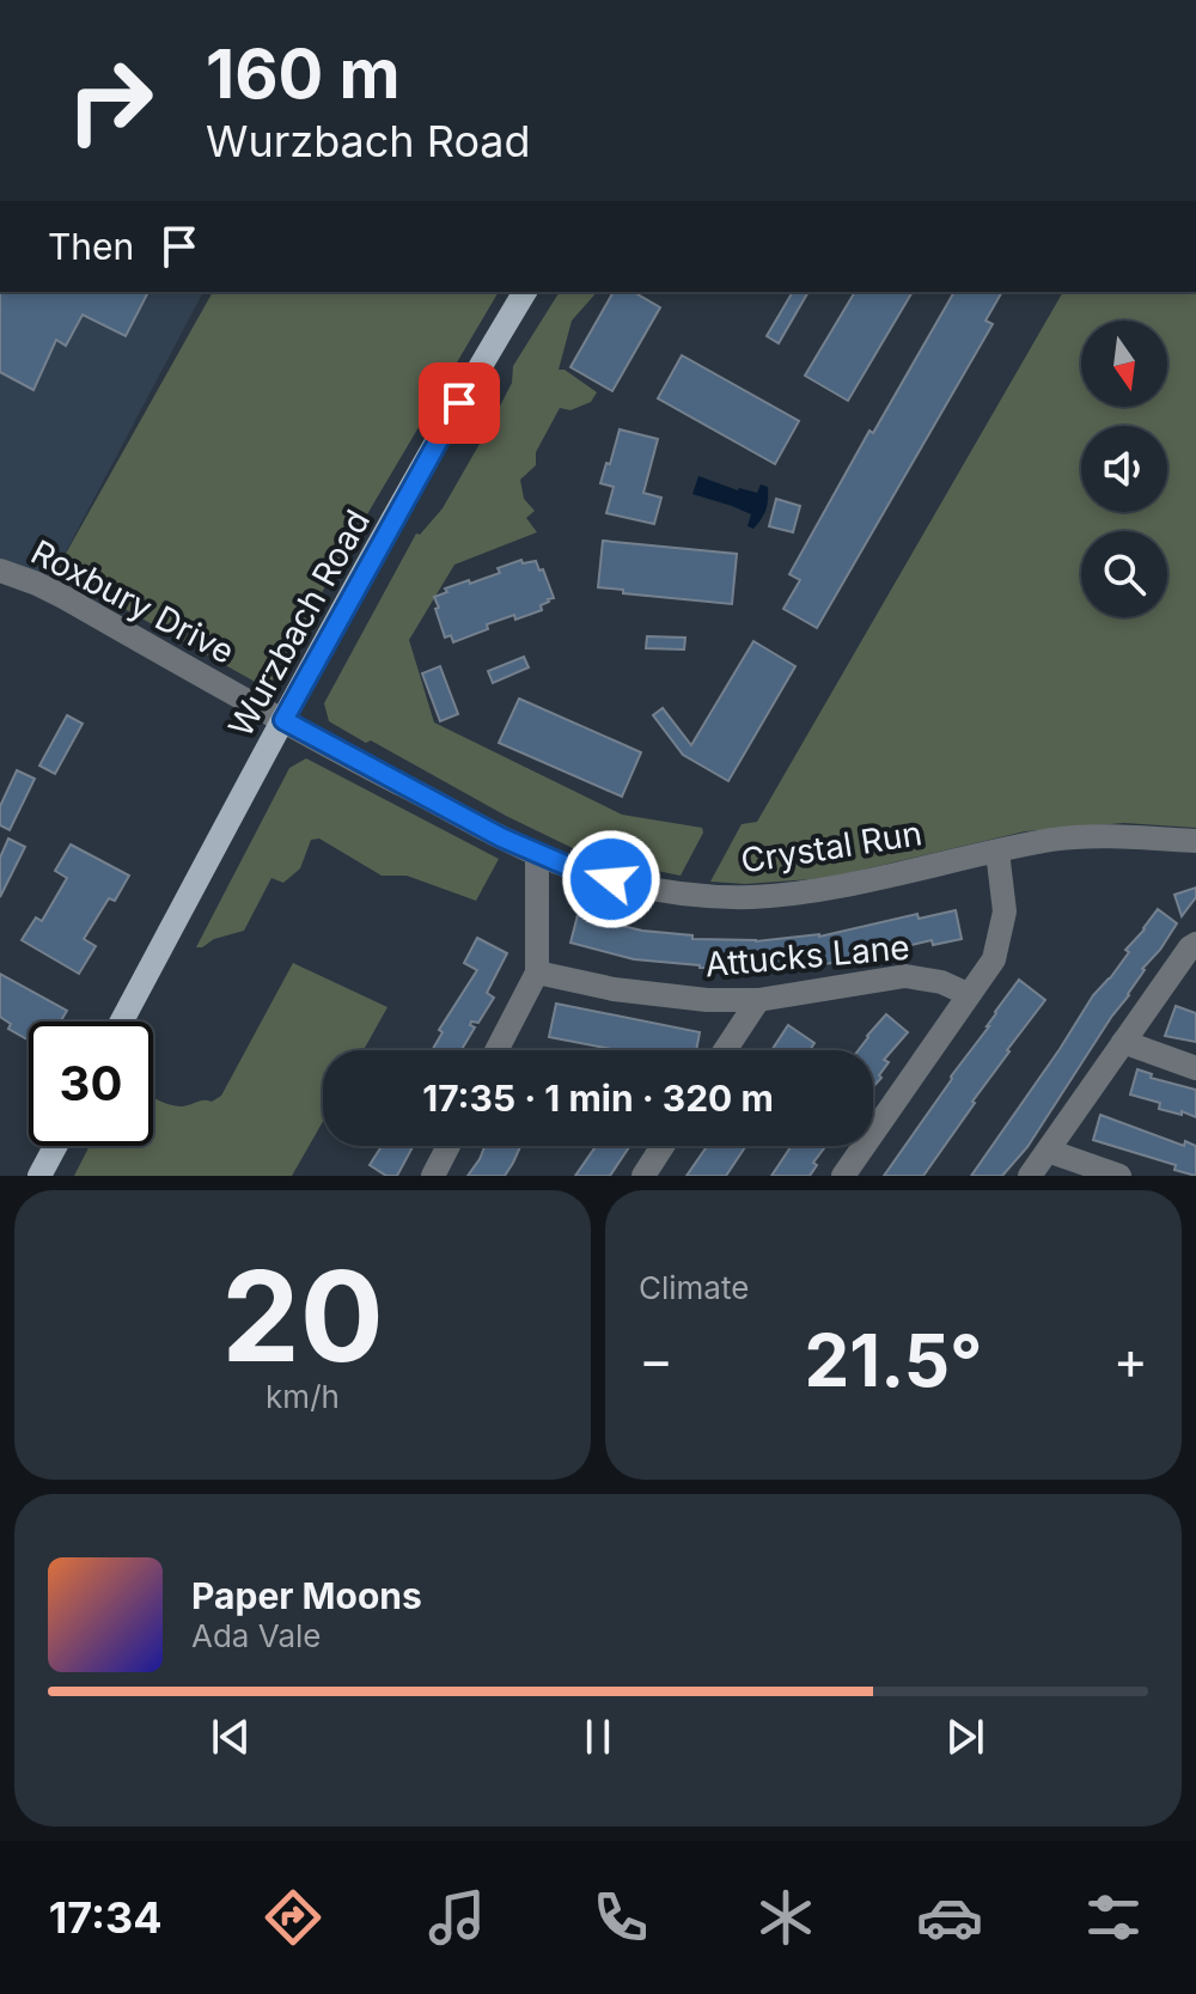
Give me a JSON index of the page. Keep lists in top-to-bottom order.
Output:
{
  "streets": {
    "main road": ["Wurzbach Road"],
    "street": ["Roxbury Drive", "Crystal Run", "Attucks Lane"]
  },
  "crossings": [
    ["Roxbury Drive", "Wurzbach Road"],
    ["Roxbury Drive", "Crystal Run"],
    ["Wurzbach Road", "Crystal Run"]
  ],
  "north": "bottom",
  "page": {
    "turn": ["160 m", "Wurzbach Road"],
    "then": "Then",
    "limit": "30",
    "trip": "17:35 · 1 min · 320 m",
    "tile": [
      ["20", "km/h"],
      "Climate"
    ],
    "heat": ["−", "21.5°", "+"],
    "song": ["Paper Moons", "Ada Vale"],
    "tabs": "17:34"
  }
}
